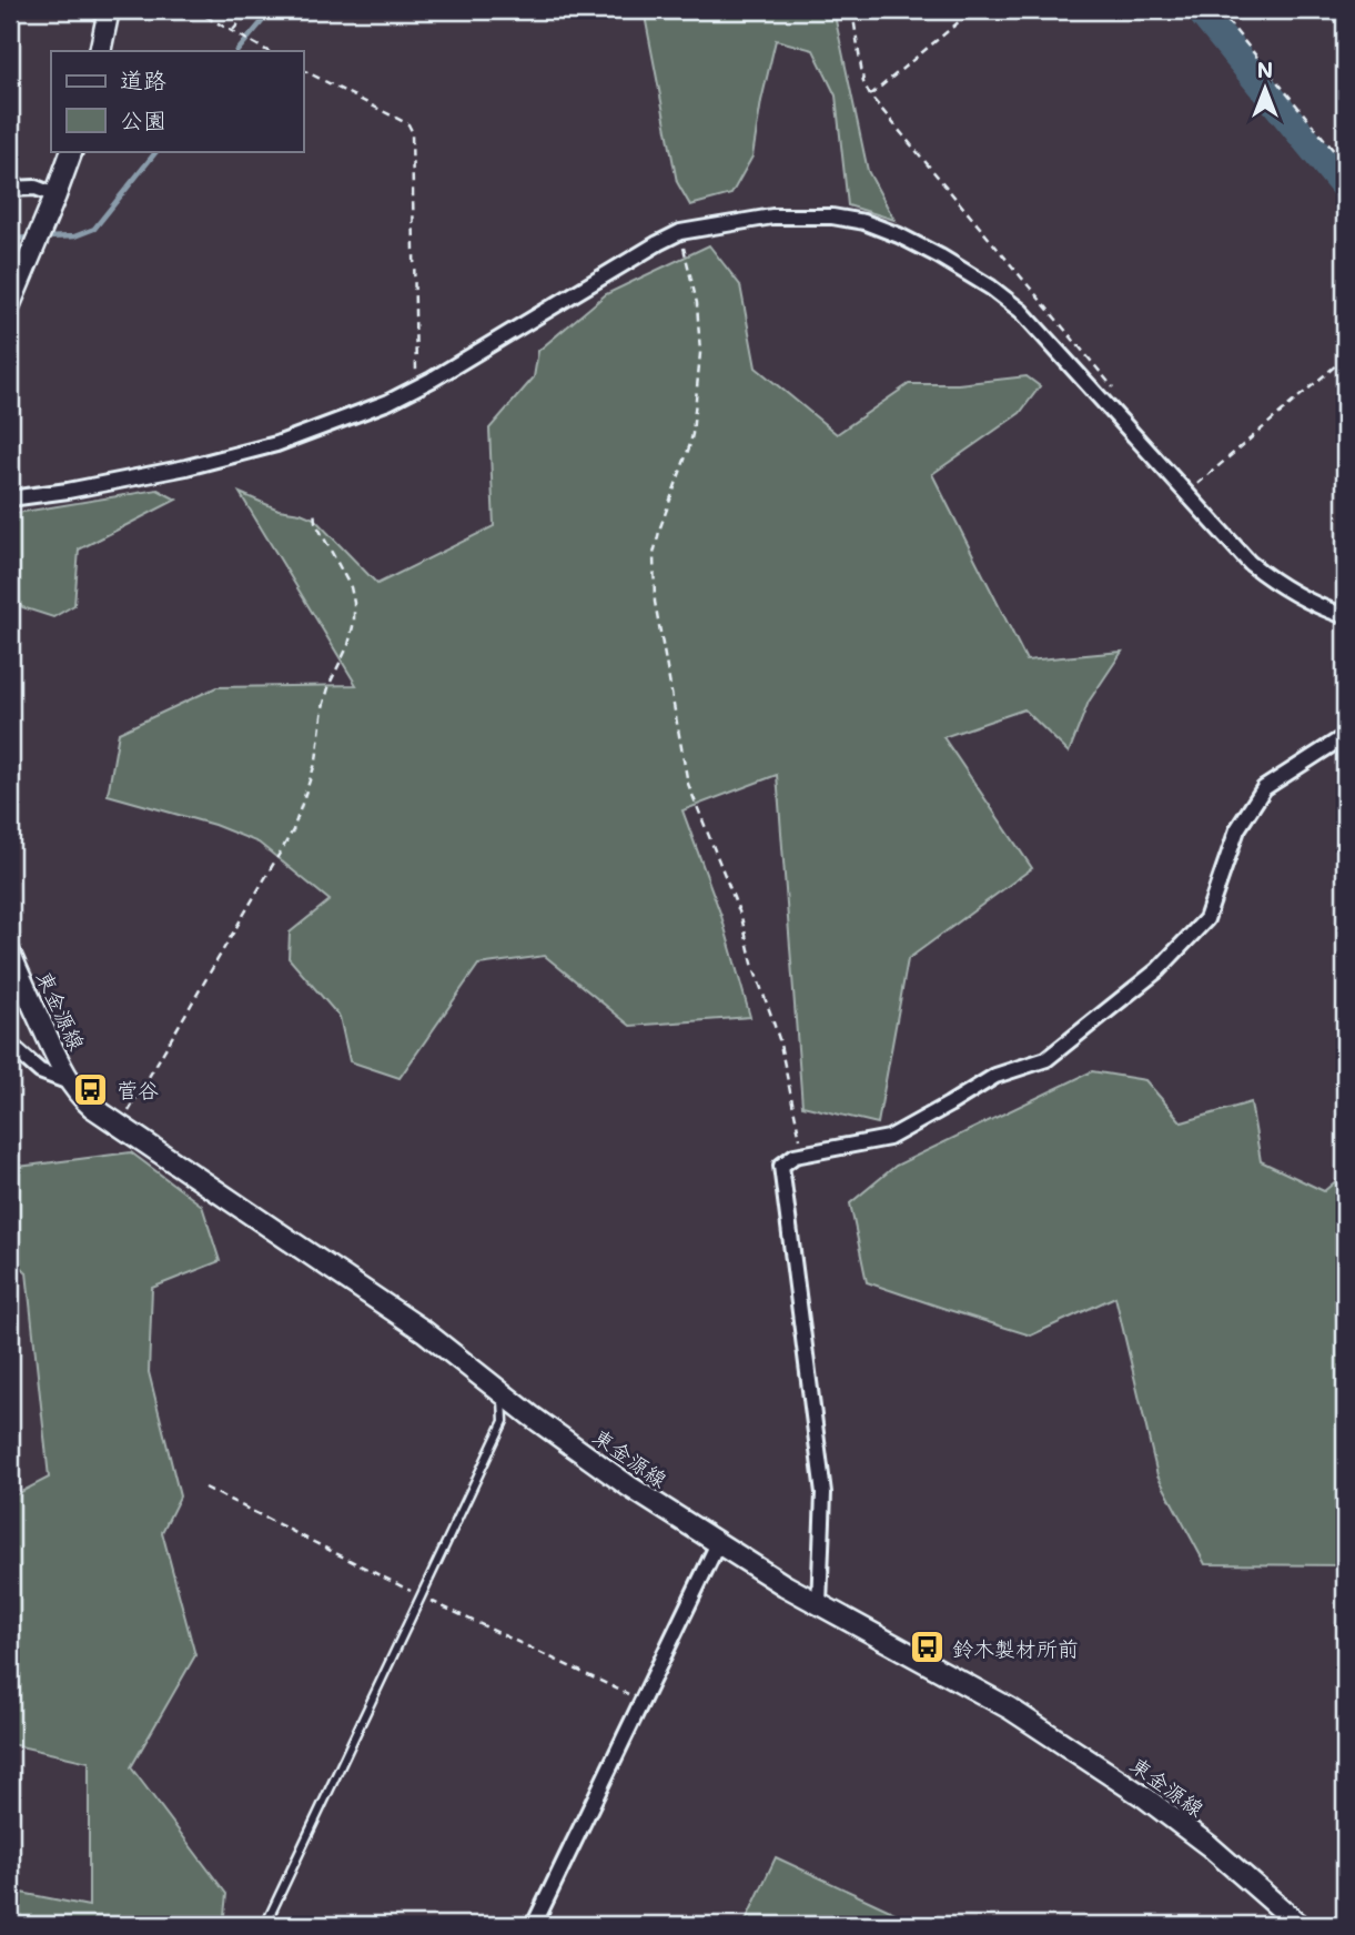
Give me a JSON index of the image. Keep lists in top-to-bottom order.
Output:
{
  "streets": {
    "main road": ["東金源線"]
  },
  "places": {
    "bus stop": ["菅谷", "鈴木製材所前"]
  },
  "legend": ["道路", "公園"],
  "north": "top"
}
